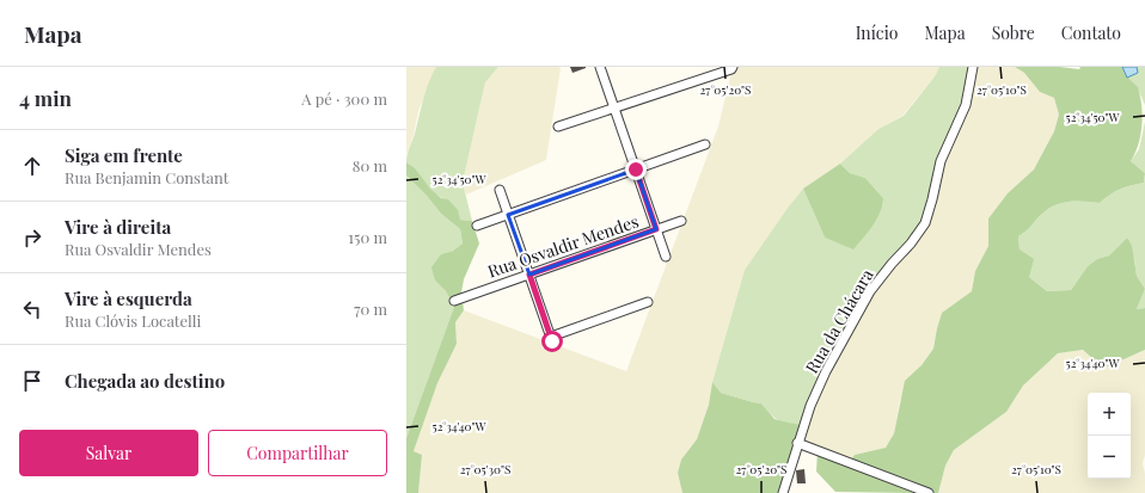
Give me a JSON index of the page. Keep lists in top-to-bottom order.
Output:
{
  "streets": {
    "street": ["Rua Osvaldir Mendes", "Rua da Chácara"]
  },
  "page": {
    "header": "Mapa",
    "nav": [
      "Início",
      "Mapa",
      "Sobre",
      "Contato"
    ],
    "heading": ["4 min", "A pé · 300 m"],
    "list": [
      ["Siga em frente", "Rua Benjamin Constant", "80 m"],
      ["Vire à direita", "Rua Osvaldir Mendes", "150 m"],
      ["Vire à esquerda", "Rua Clóvis Locatelli", "70 m"],
      "Chegada ao destino"
    ],
    "map_buttons": ["+", "−"],
    "buttons": ["Salvar", "Compartilhar"]
  },
  "coordinates": [
    "27°05'20\"S",
    "27°05'10\"S",
    "52°34'50\"W",
    "52°34'40\"W",
    "27°05'30\"S"
  ]
}
